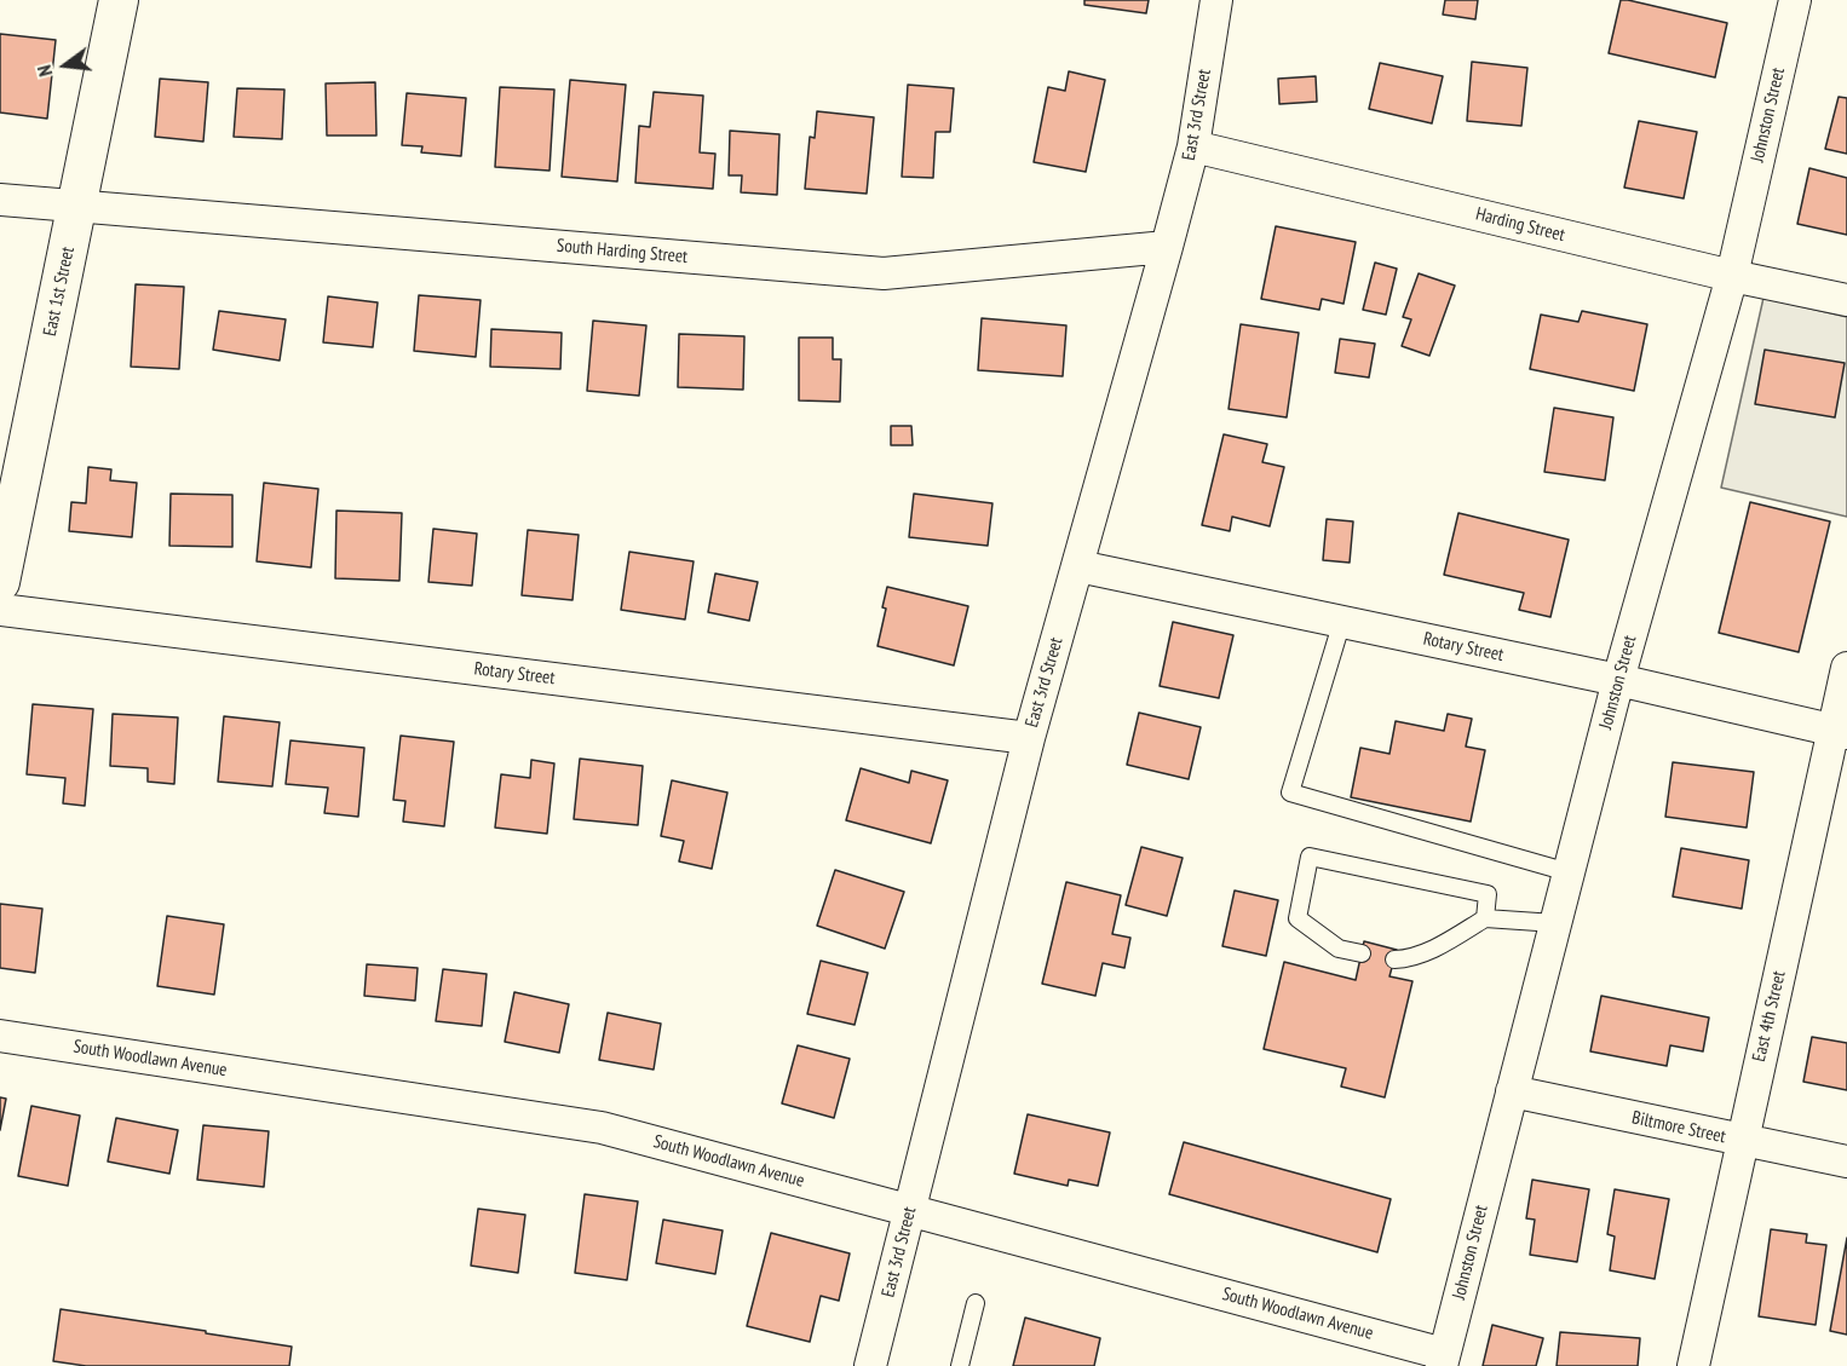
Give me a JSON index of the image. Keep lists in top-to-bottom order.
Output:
{
  "streets": {
    "street": [
      "East 3rd Street",
      "Johnston Street",
      "Harding Street",
      "South Harding Street",
      "East 1st Street",
      "Rotary Street",
      "East 4th Street",
      "South Woodlawn Avenue",
      "Biltmore Street"
    ]
  },
  "crossings": [
    ["East 3rd Street", "Harding Street"],
    ["East 3rd Street", "South Harding Street"],
    ["East 3rd Street", "Rotary Street"],
    ["East 3rd Street", "South Woodlawn Avenue"],
    ["Johnston Street", "Harding Street"],
    ["Johnston Street", "Rotary Street"],
    ["Johnston Street", "South Woodlawn Avenue"],
    ["Johnston Street", "Biltmore Street"],
    ["South Harding Street", "East 1st Street"],
    ["Rotary Street", "East 4th Street"],
    ["East 4th Street", "Biltmore Street"]
  ],
  "north": "left"
}
